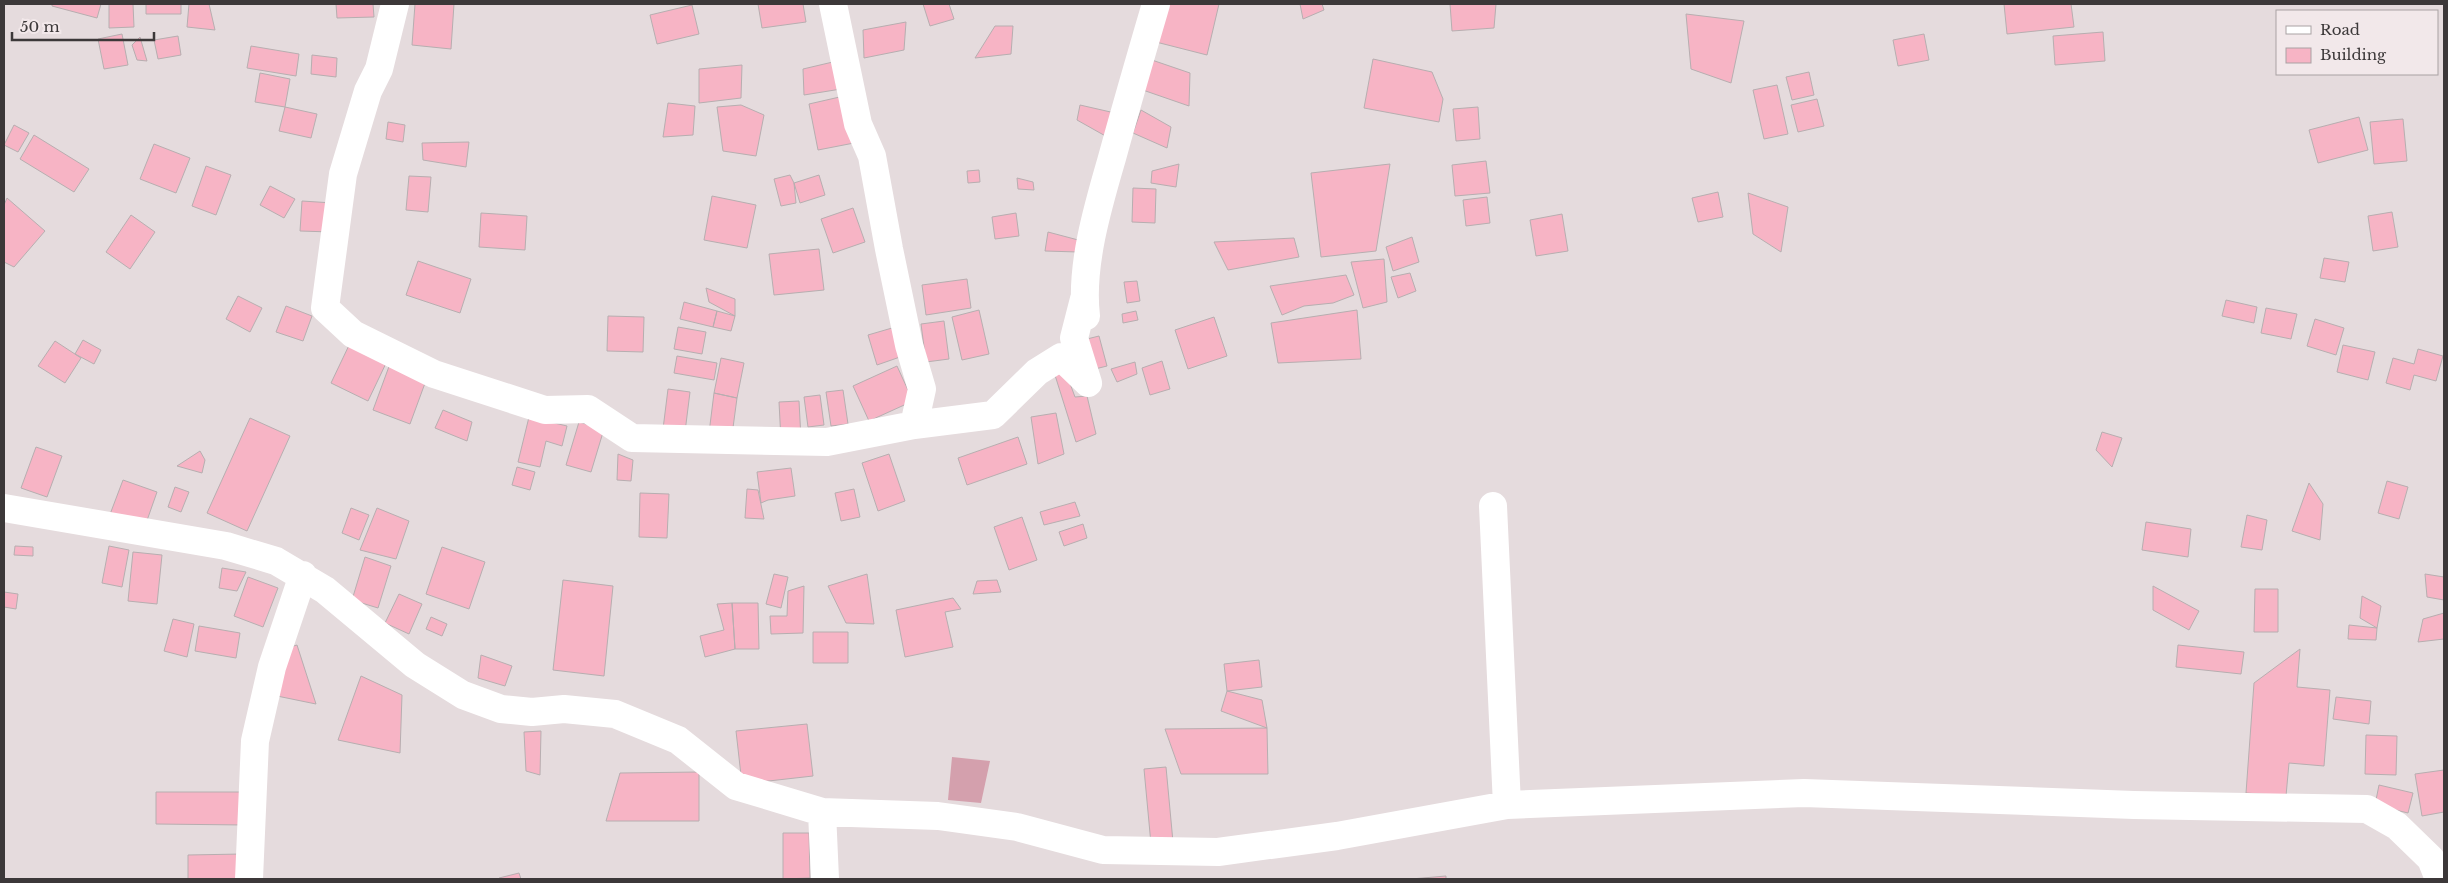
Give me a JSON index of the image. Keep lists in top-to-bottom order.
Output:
{
  "legend": ["Road", "Building"],
  "scale_bar": "50 m"
}
